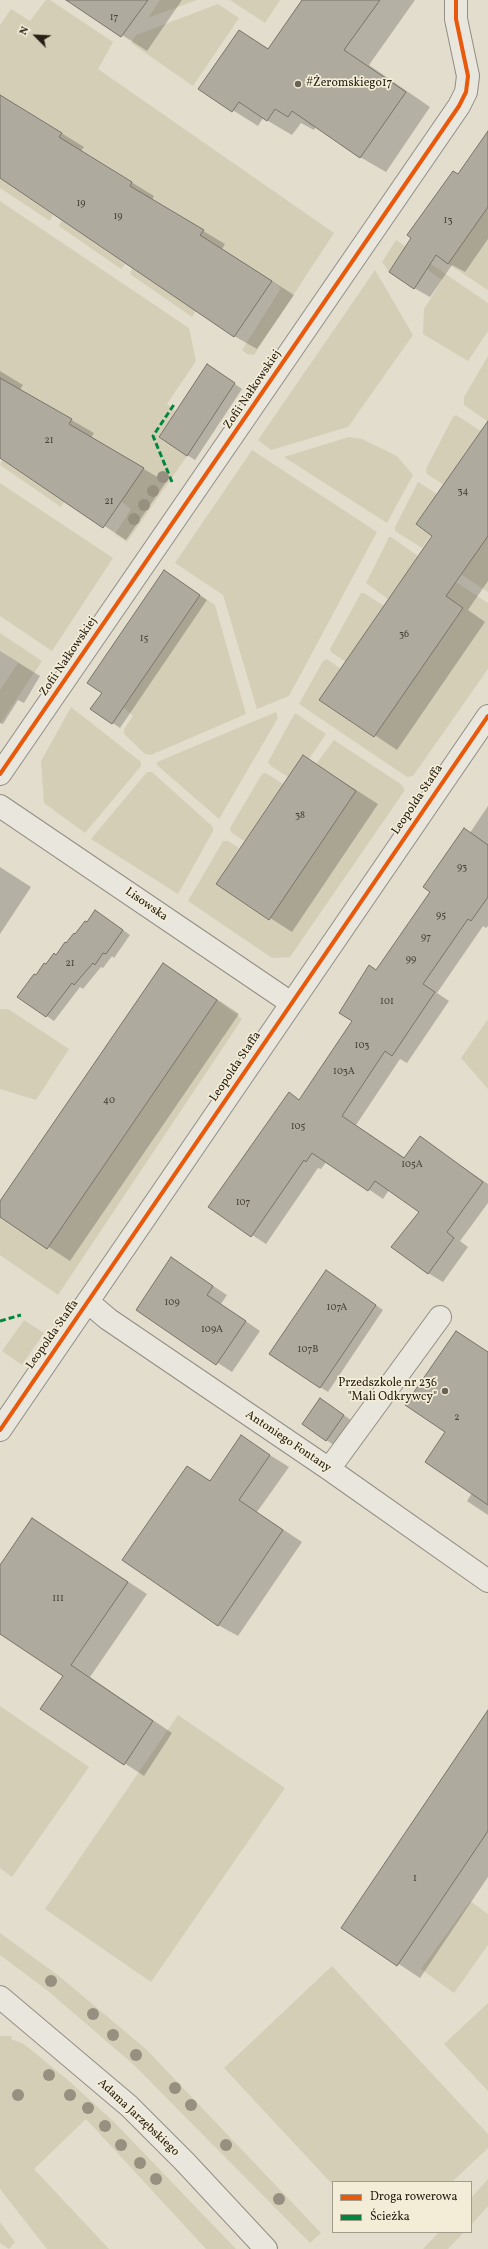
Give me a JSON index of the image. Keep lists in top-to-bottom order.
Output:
{
  "streets": {
    "street": [
      "Zofii Nałkowskiej",
      "Leopolda Staffa",
      "Lisowska",
      "Antoniego Fontany",
      "Adama Jarzębskiego"
    ]
  },
  "crossings": [
    ["Leopolda Staffa", "Lisowska"],
    ["Leopolda Staffa", "Antoniego Fontany"]
  ],
  "places": ["#Żeromskiego17", "Przedszkole nr 236 \"Mali Odkrywcy\""],
  "house_numbers": [
    "17",
    "19",
    "19",
    "13",
    "21",
    "34",
    "21",
    "36",
    "15",
    "38",
    "93",
    "95",
    "97",
    "99",
    "21",
    "101",
    "103",
    "103A",
    "40",
    "105",
    "105A",
    "107",
    "109",
    "107A",
    "109A",
    "107B",
    "2",
    "111",
    "1"
  ],
  "legend": ["Droga rowerowa", "Ścieżka"],
  "north": "top left"
}
